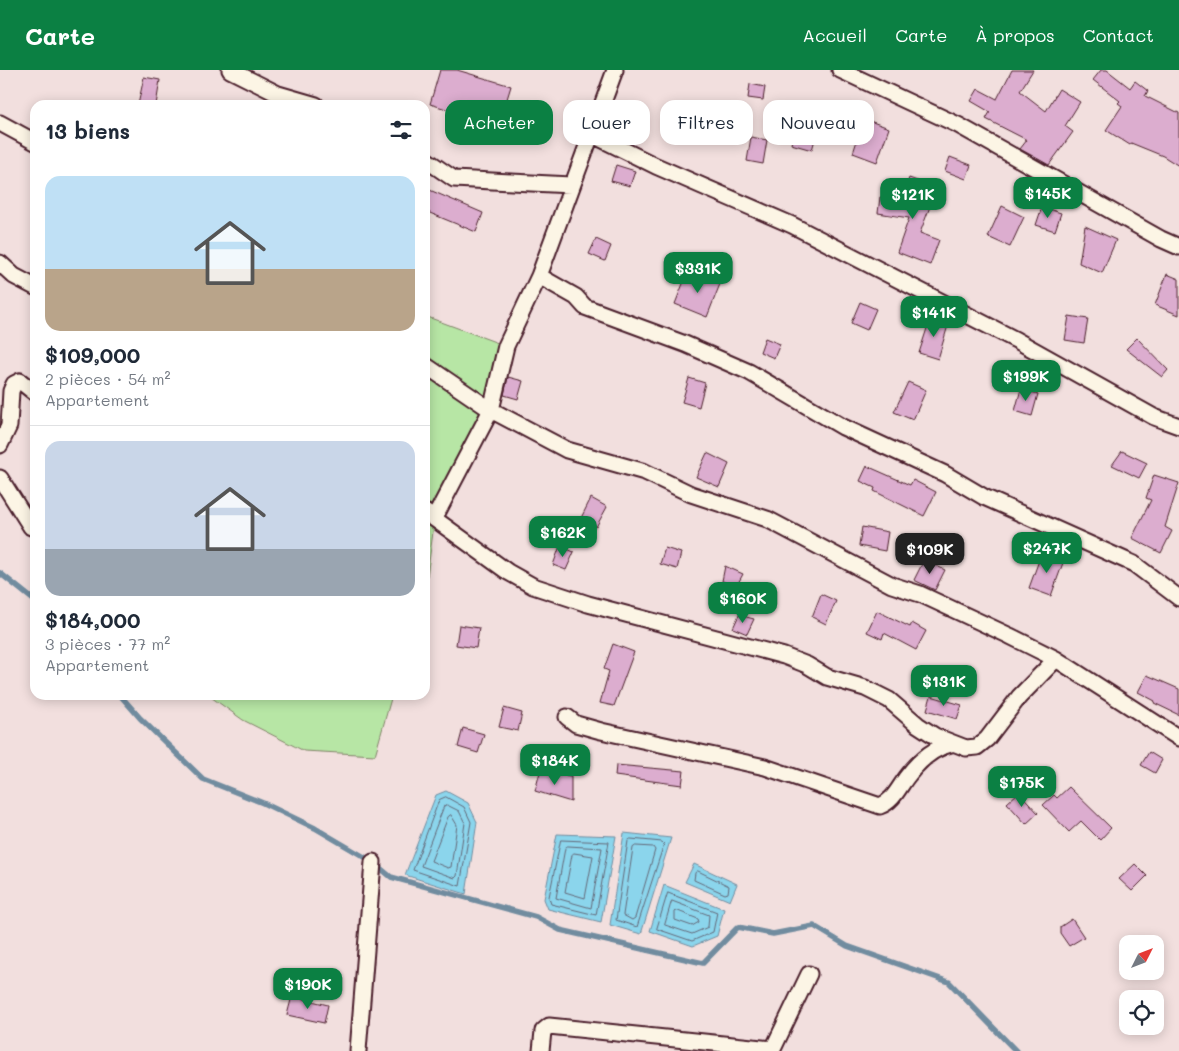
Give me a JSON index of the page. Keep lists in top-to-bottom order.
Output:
{
  "north": "top right",
  "page": {
    "header": "Carte",
    "nav": [
      "Accueil",
      "Carte",
      "À propos",
      "Contact"
    ],
    "chip": [
      "Acheter",
      "Louer",
      "Filtres",
      "Nouveau"
    ],
    "heading": "13 biens",
    "list": [
      {
        "name": "$109,000",
        "note": "2 pièces · 54 m² · Appartement"
      },
      {
        "name": "$184,000",
        "note": "3 pièces · 77 m² · Appartement"
      }
    ],
    "price": [
      "$145K",
      "$121K",
      "$331K",
      "$141K",
      "$199K",
      "$162K",
      "$247K",
      "$109K",
      "$160K",
      "$131K",
      "$184K",
      "$175K",
      "$190K"
    ]
  }
}
